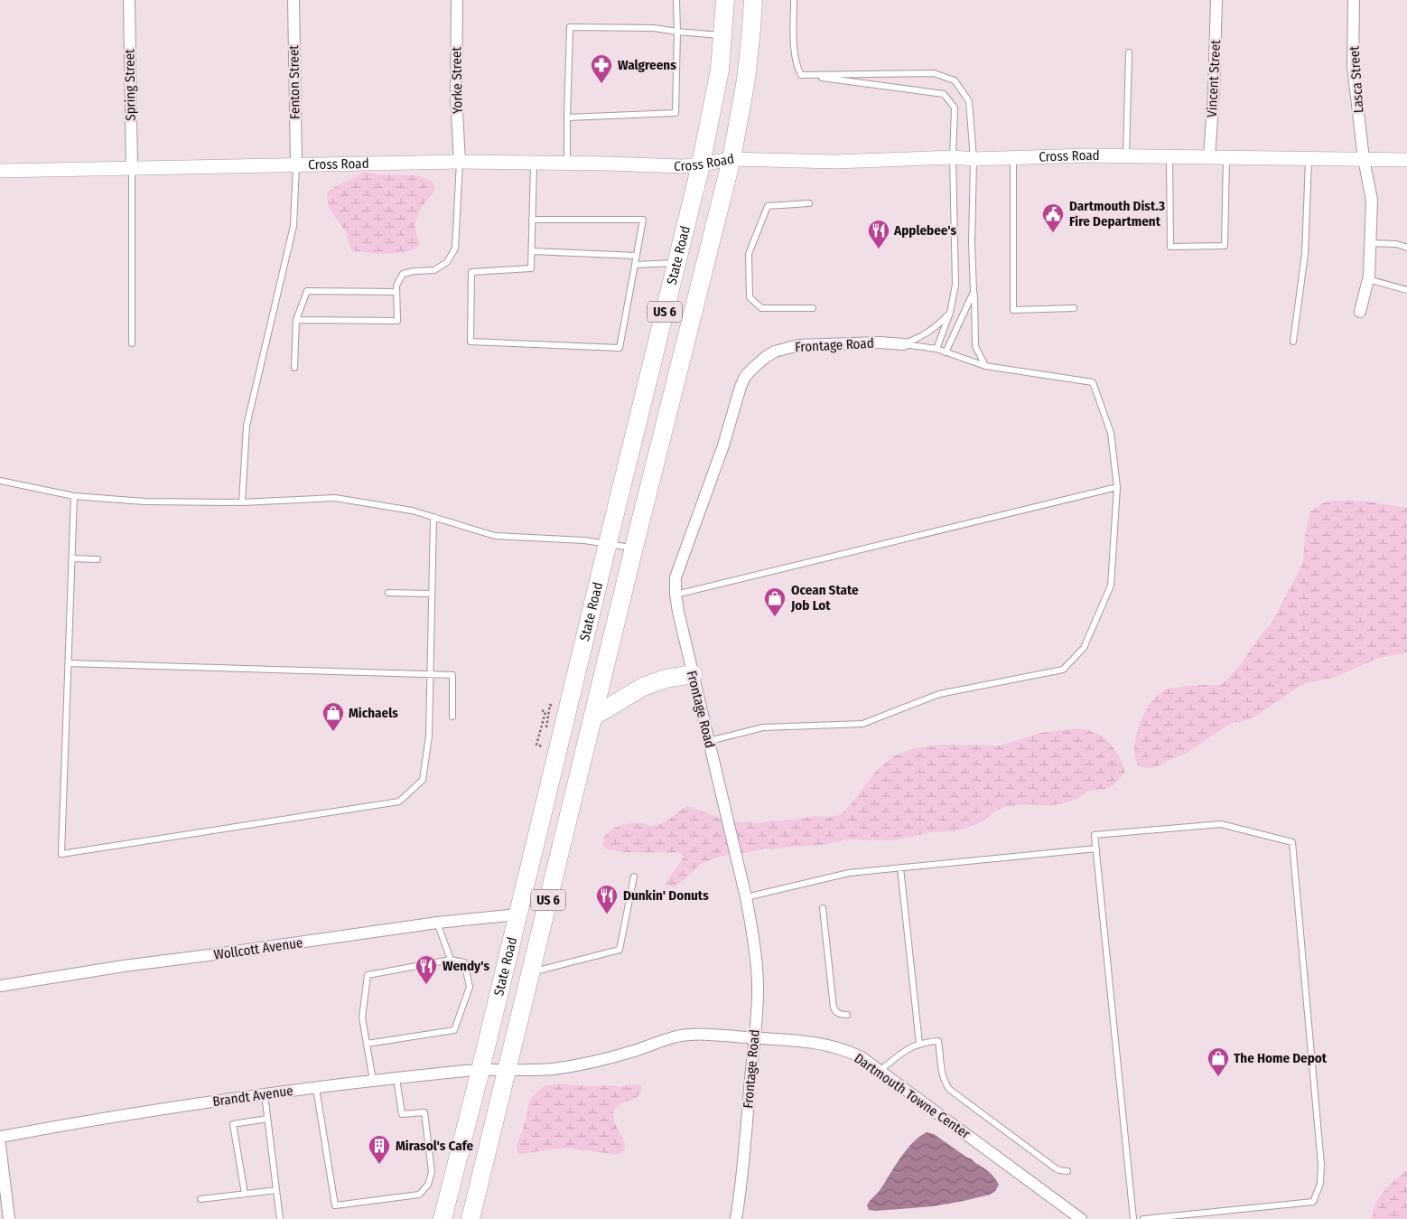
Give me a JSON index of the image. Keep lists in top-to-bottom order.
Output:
{
  "streets": {
    "main road": ["State Road", "US 6"],
    "street": [
      "Vincent Street",
      "Lasca Street",
      "Yorke Street",
      "Fenton Street",
      "Spring Street",
      "Cross Road",
      "Frontage Road",
      "Wollcott Avenue",
      "Brandt Avenue",
      "Dartmouth Towne Center"
    ]
  },
  "crossings": [
    ["Vincent Street", "Cross Road"],
    ["Lasca Street", "Cross Road"],
    ["Yorke Street", "Cross Road"],
    ["Fenton Street", "Cross Road"],
    ["Spring Street", "Cross Road"],
    ["Cross Road", "State Road"],
    ["State Road", "Wollcott Avenue"],
    ["State Road", "Brandt Avenue"],
    ["State Road", "Dartmouth Towne Center"],
    ["Frontage Road", "Dartmouth Towne Center"],
    ["Brandt Avenue", "Dartmouth Towne Center"]
  ],
  "places": {
    "pharmacy": ["Walgreens"],
    "public building": ["Dartmouth Dist.3 Fire Department"],
    "restaurant": ["Applebee's", "Dunkin' Donuts", "Wendy's"],
    "shop": ["Ocean State Job Lot", "Michaels", "The Home Depot"],
    "building": ["Mirasol's Cafe"]
  }
}
